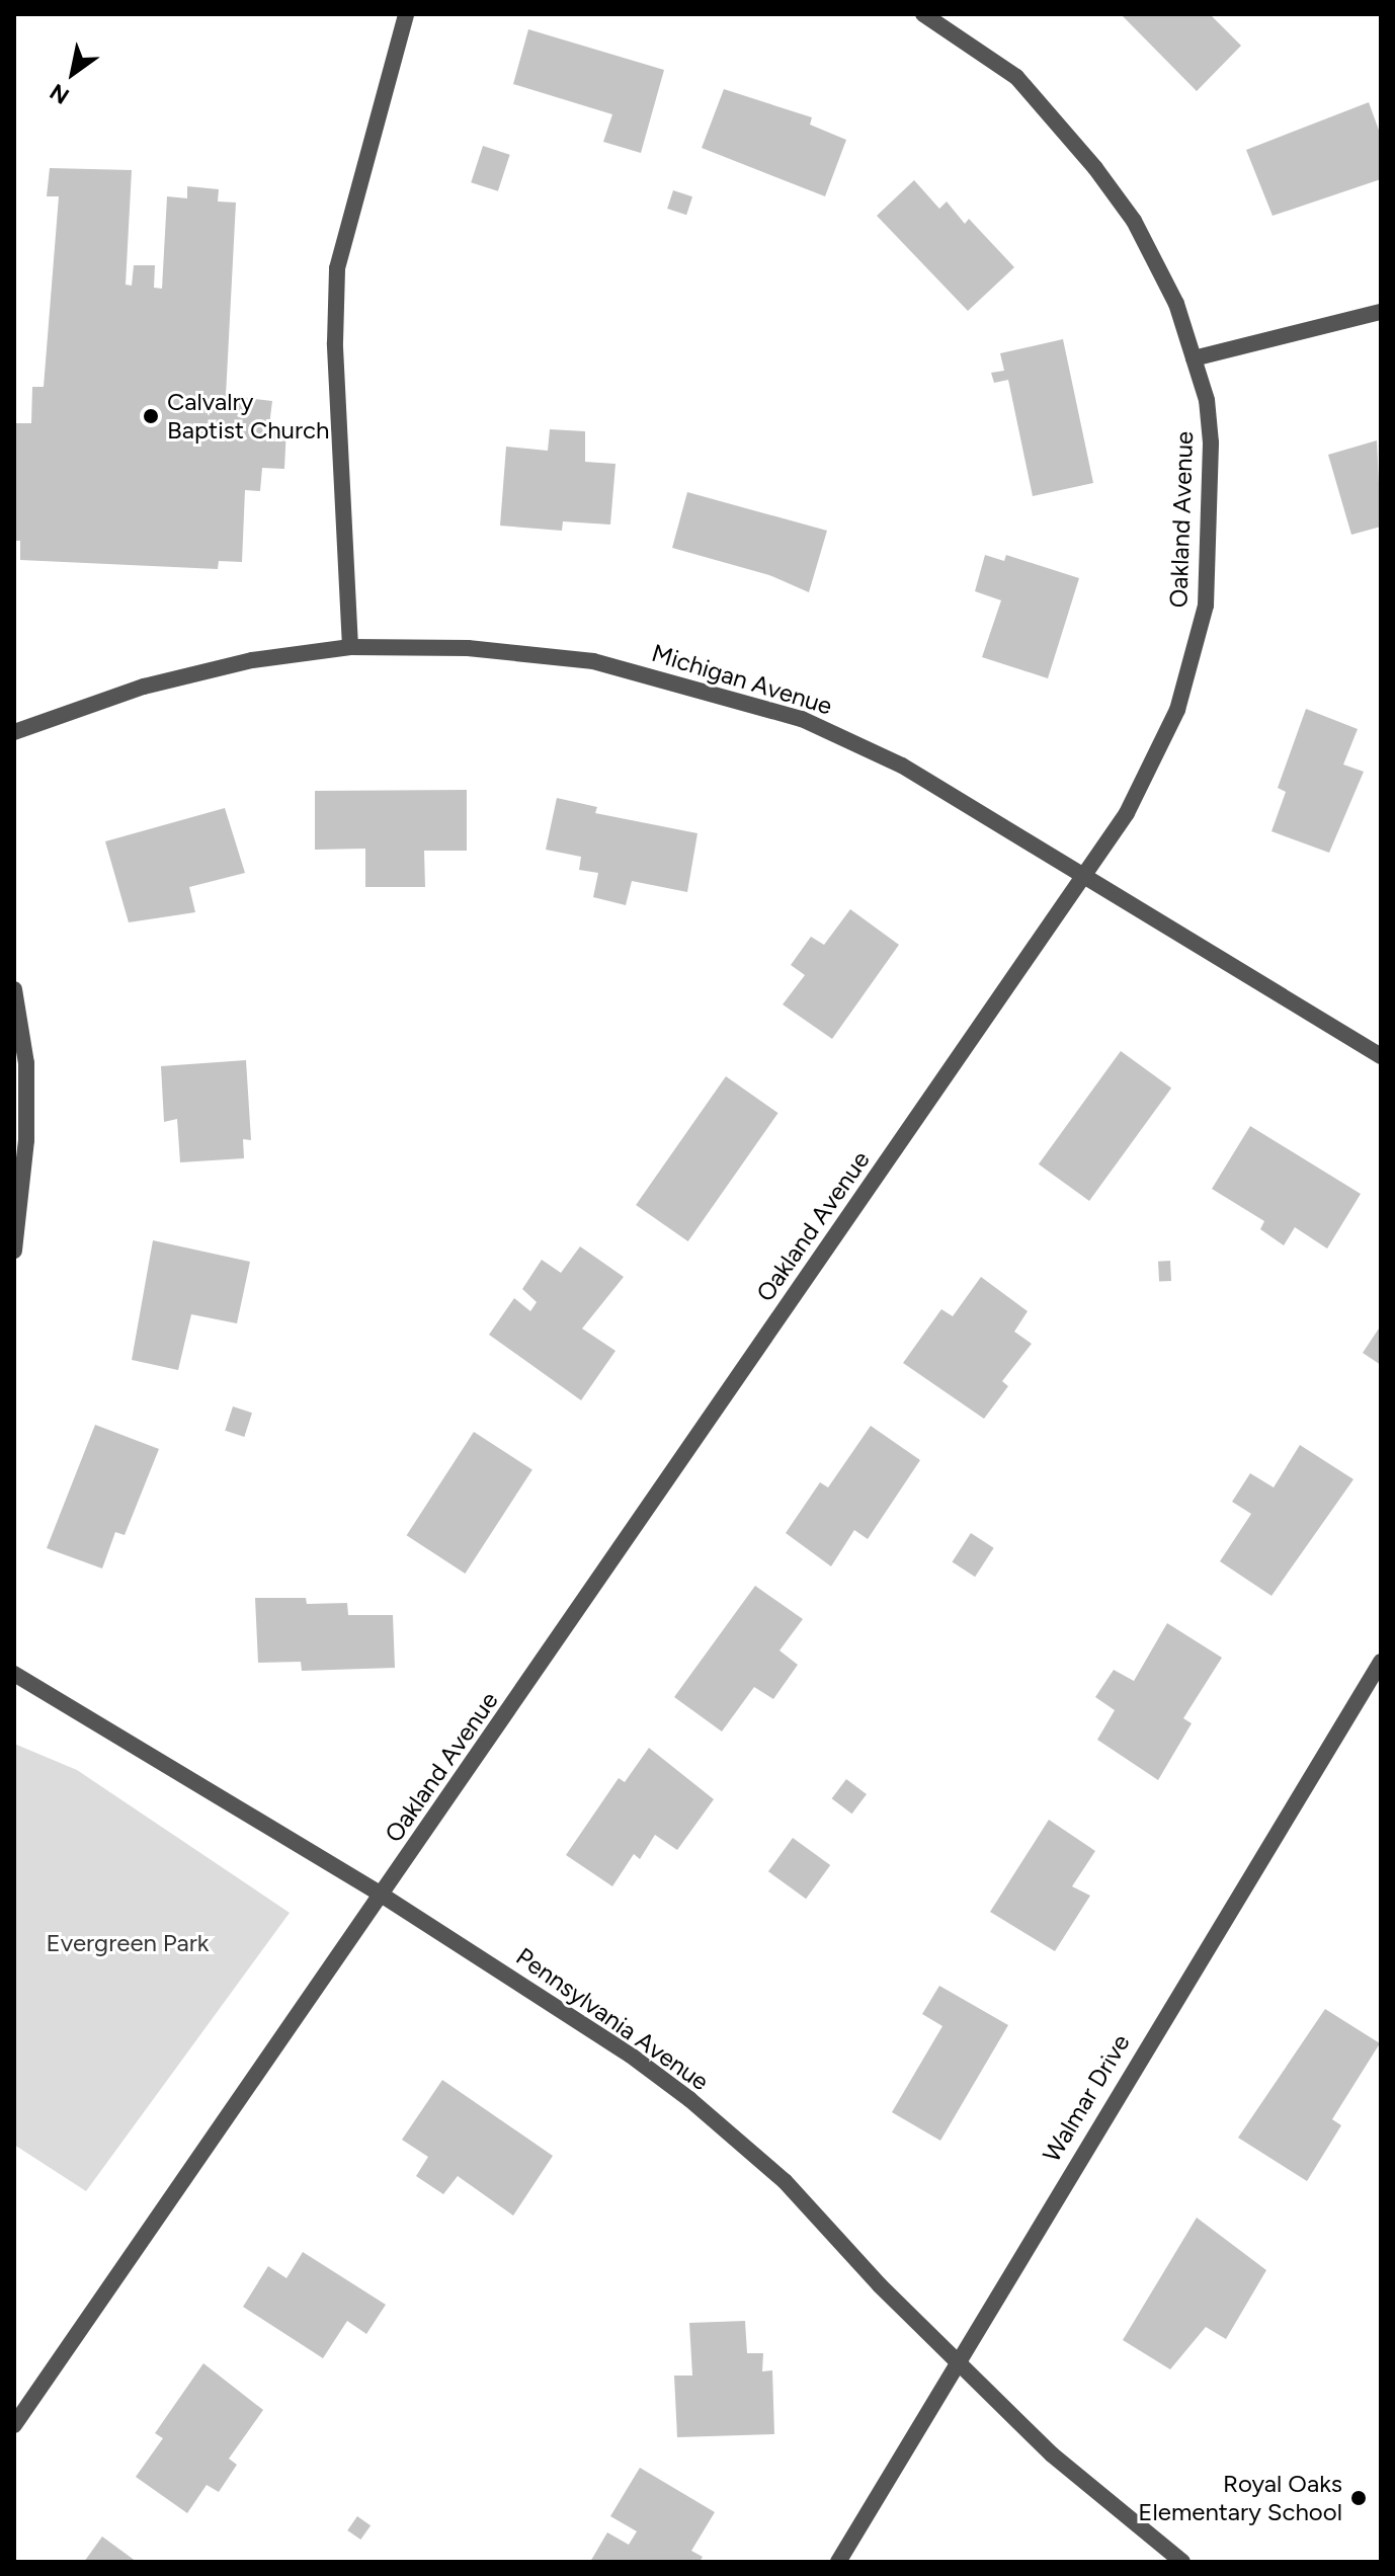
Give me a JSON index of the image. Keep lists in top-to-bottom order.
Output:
{
  "streets": {
    "street": [
      "Oakland Avenue",
      "Michigan Avenue",
      "Pennsylvania Avenue",
      "Walmar Drive"
    ]
  },
  "crossings": [
    ["Oakland Avenue", "Michigan Avenue"],
    ["Oakland Avenue", "Pennsylvania Avenue"],
    ["Pennsylvania Avenue", "Walmar Drive"]
  ],
  "parks": ["Evergreen Park"],
  "places": ["Calvalry Baptist Church", "Royal Oaks Elementary School"],
  "north": "bottom left"
}
